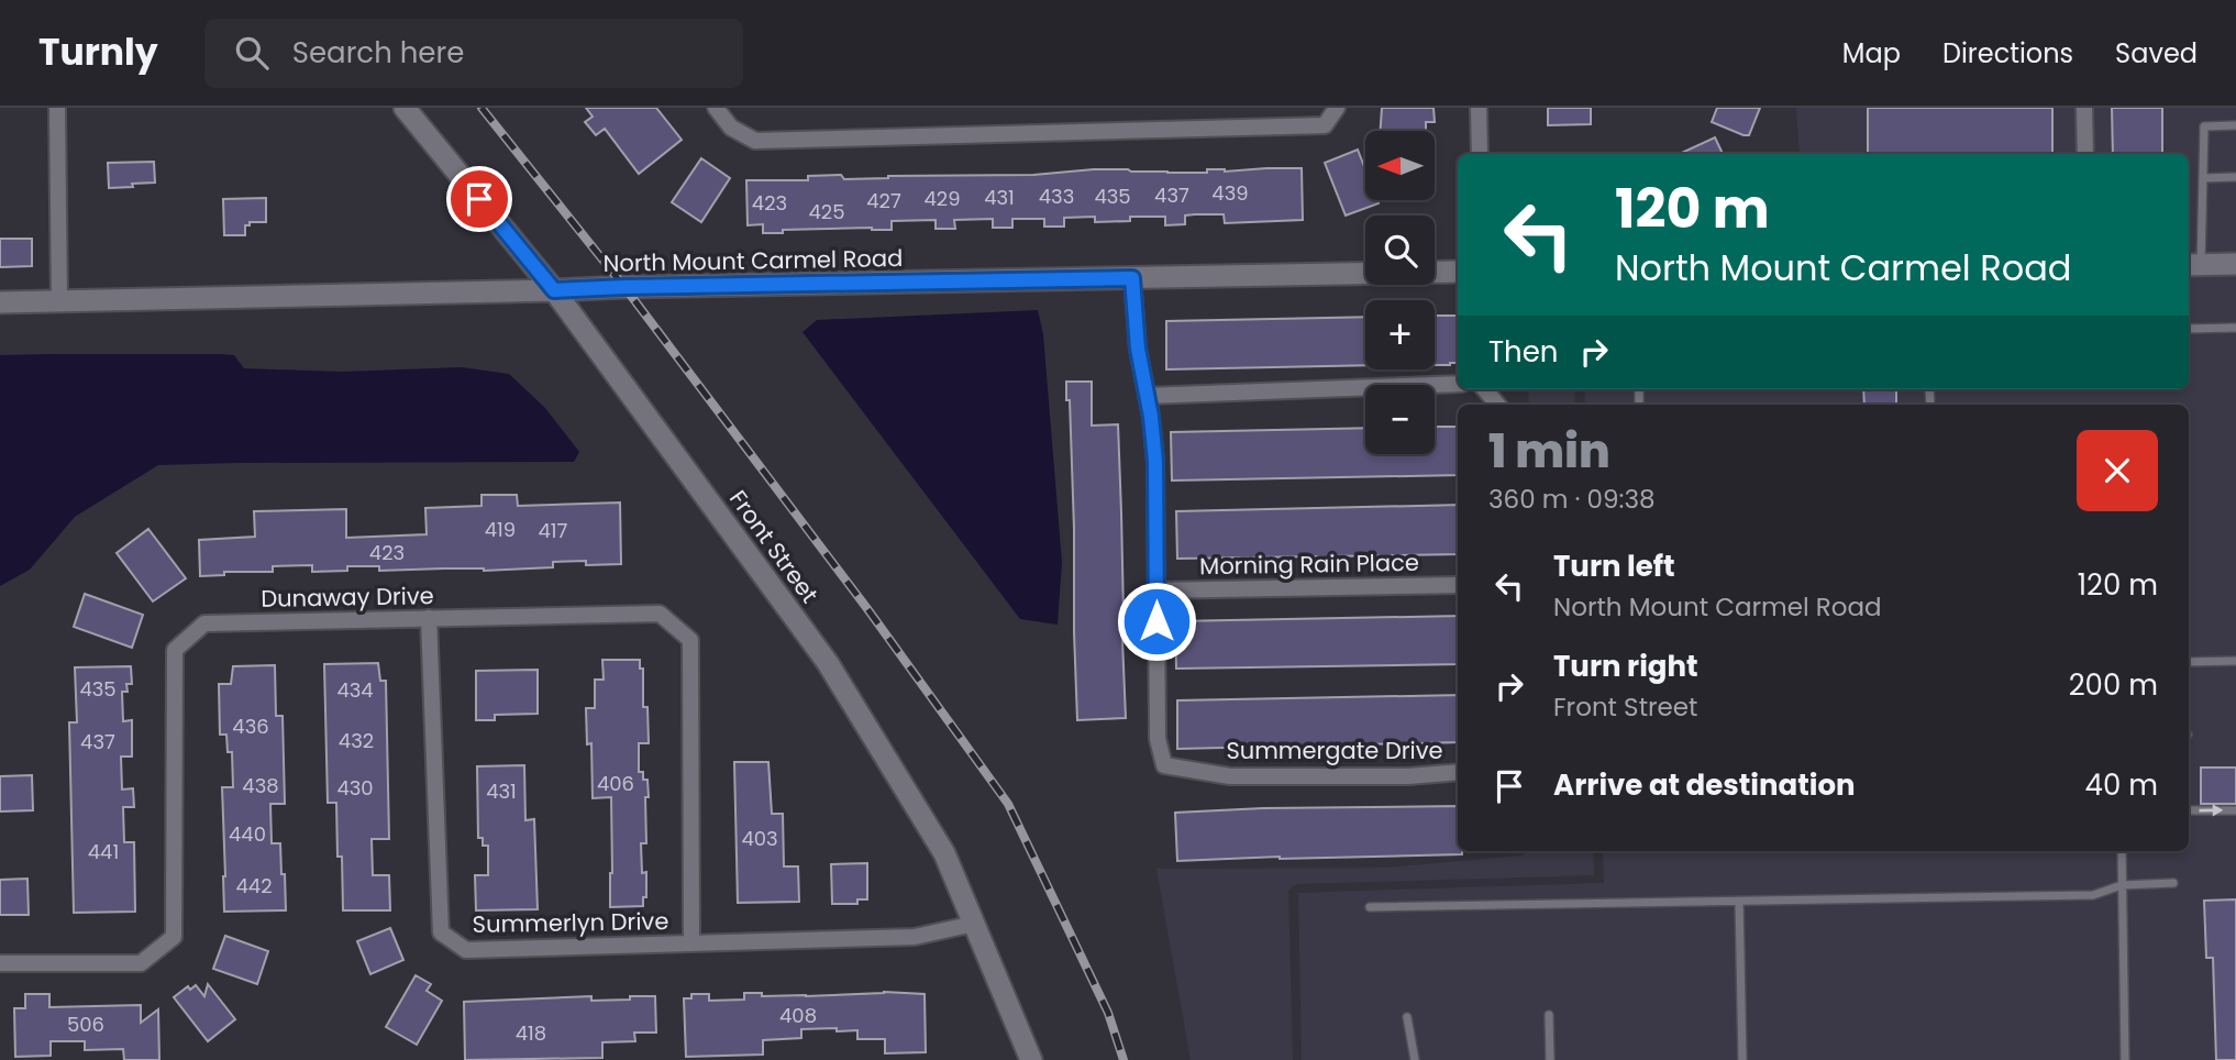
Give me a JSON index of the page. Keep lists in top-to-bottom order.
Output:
{
  "streets": {
    "street": [
      "North Mount Carmel Road",
      "Front Street",
      "Morning Rain Place",
      "Dunaway Drive",
      "Summergate Drive",
      "Summerlyn Drive"
    ]
  },
  "crossings": [
    ["North Mount Carmel Road", "Front Street"],
    ["North Mount Carmel Road", "Summergate Drive"],
    ["Front Street", "Summerlyn Drive"],
    ["Morning Rain Place", "Summergate Drive"],
    ["Dunaway Drive", "Summerlyn Drive"]
  ],
  "house_numbers": [
    "439",
    "437",
    "433",
    "435",
    "431",
    "429",
    "427",
    "423",
    "425",
    "419",
    "417",
    "423",
    "435",
    "434",
    "436",
    "432",
    "437",
    "406",
    "438",
    "430",
    "431",
    "440",
    "403",
    "441",
    "442",
    "408",
    "506",
    "418"
  ],
  "north": "left",
  "page": {
    "header": "Turnly",
    "search": "Search here",
    "nav": ["Map", "Directions", "Saved"],
    "map_buttons": ["+", "−"],
    "turn": ["120 m", "North Mount Carmel Road"],
    "then": "Then",
    "heading": ["1 min", "360 m · 09:38"],
    "list": [
      {
        "name": "Turn left",
        "note": "North Mount Carmel Road",
        "value": "120 m"
      },
      {
        "name": "Turn right",
        "note": "Front Street",
        "value": "200 m"
      },
      {
        "name": "Arrive at destination",
        "value": "40 m"
      }
    ]
  }
}
